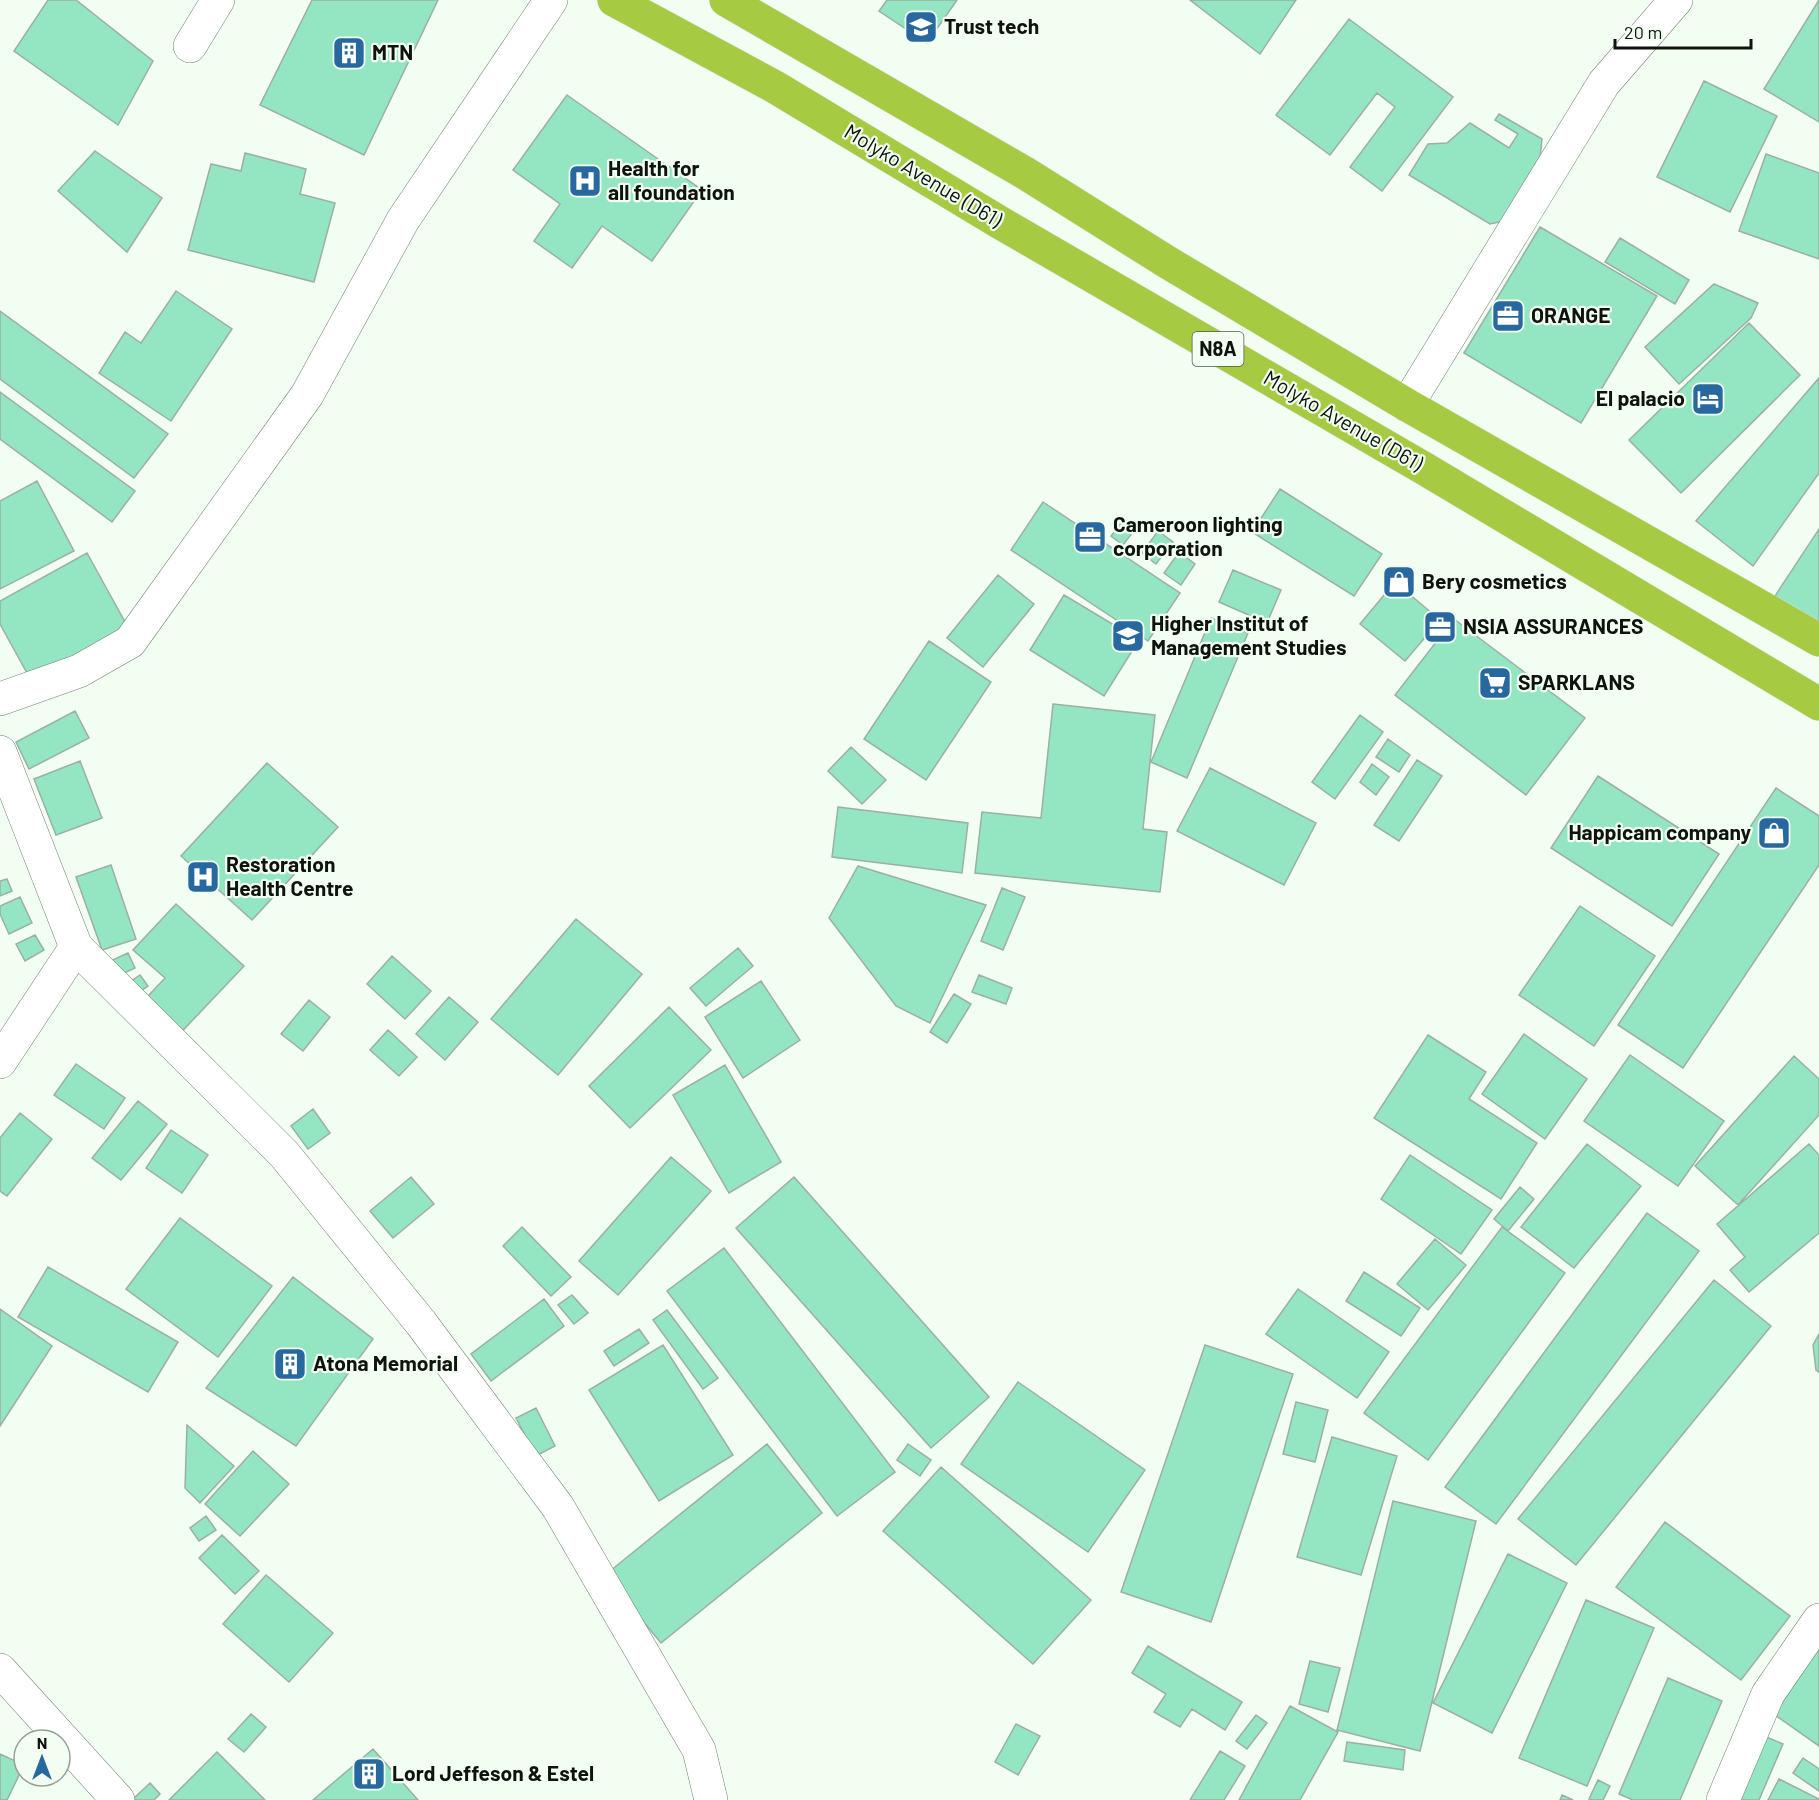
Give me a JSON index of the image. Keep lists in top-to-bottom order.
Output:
{
  "streets": {
    "highway": ["Molyko Avenue (D61)", "N8A"]
  },
  "places": {
    "school or university": ["Trust tech", "Higher Institut of Management Studies"],
    "building": ["MTN", "Atona Memorial", "Lord Jeffeson & Estel"],
    "hospital": ["Health for all foundation", "Restoration Health Centre"],
    "office": ["ORANGE", "Cameroon lighting corporation", "NSIA ASSURANCES"],
    "hotel": ["El palacio"],
    "shop": ["Bery cosmetics", "Happicam company"],
    "supermarket": ["SPARKLANS"]
  },
  "scale_bar": "20 m",
  "north": "top"
}
